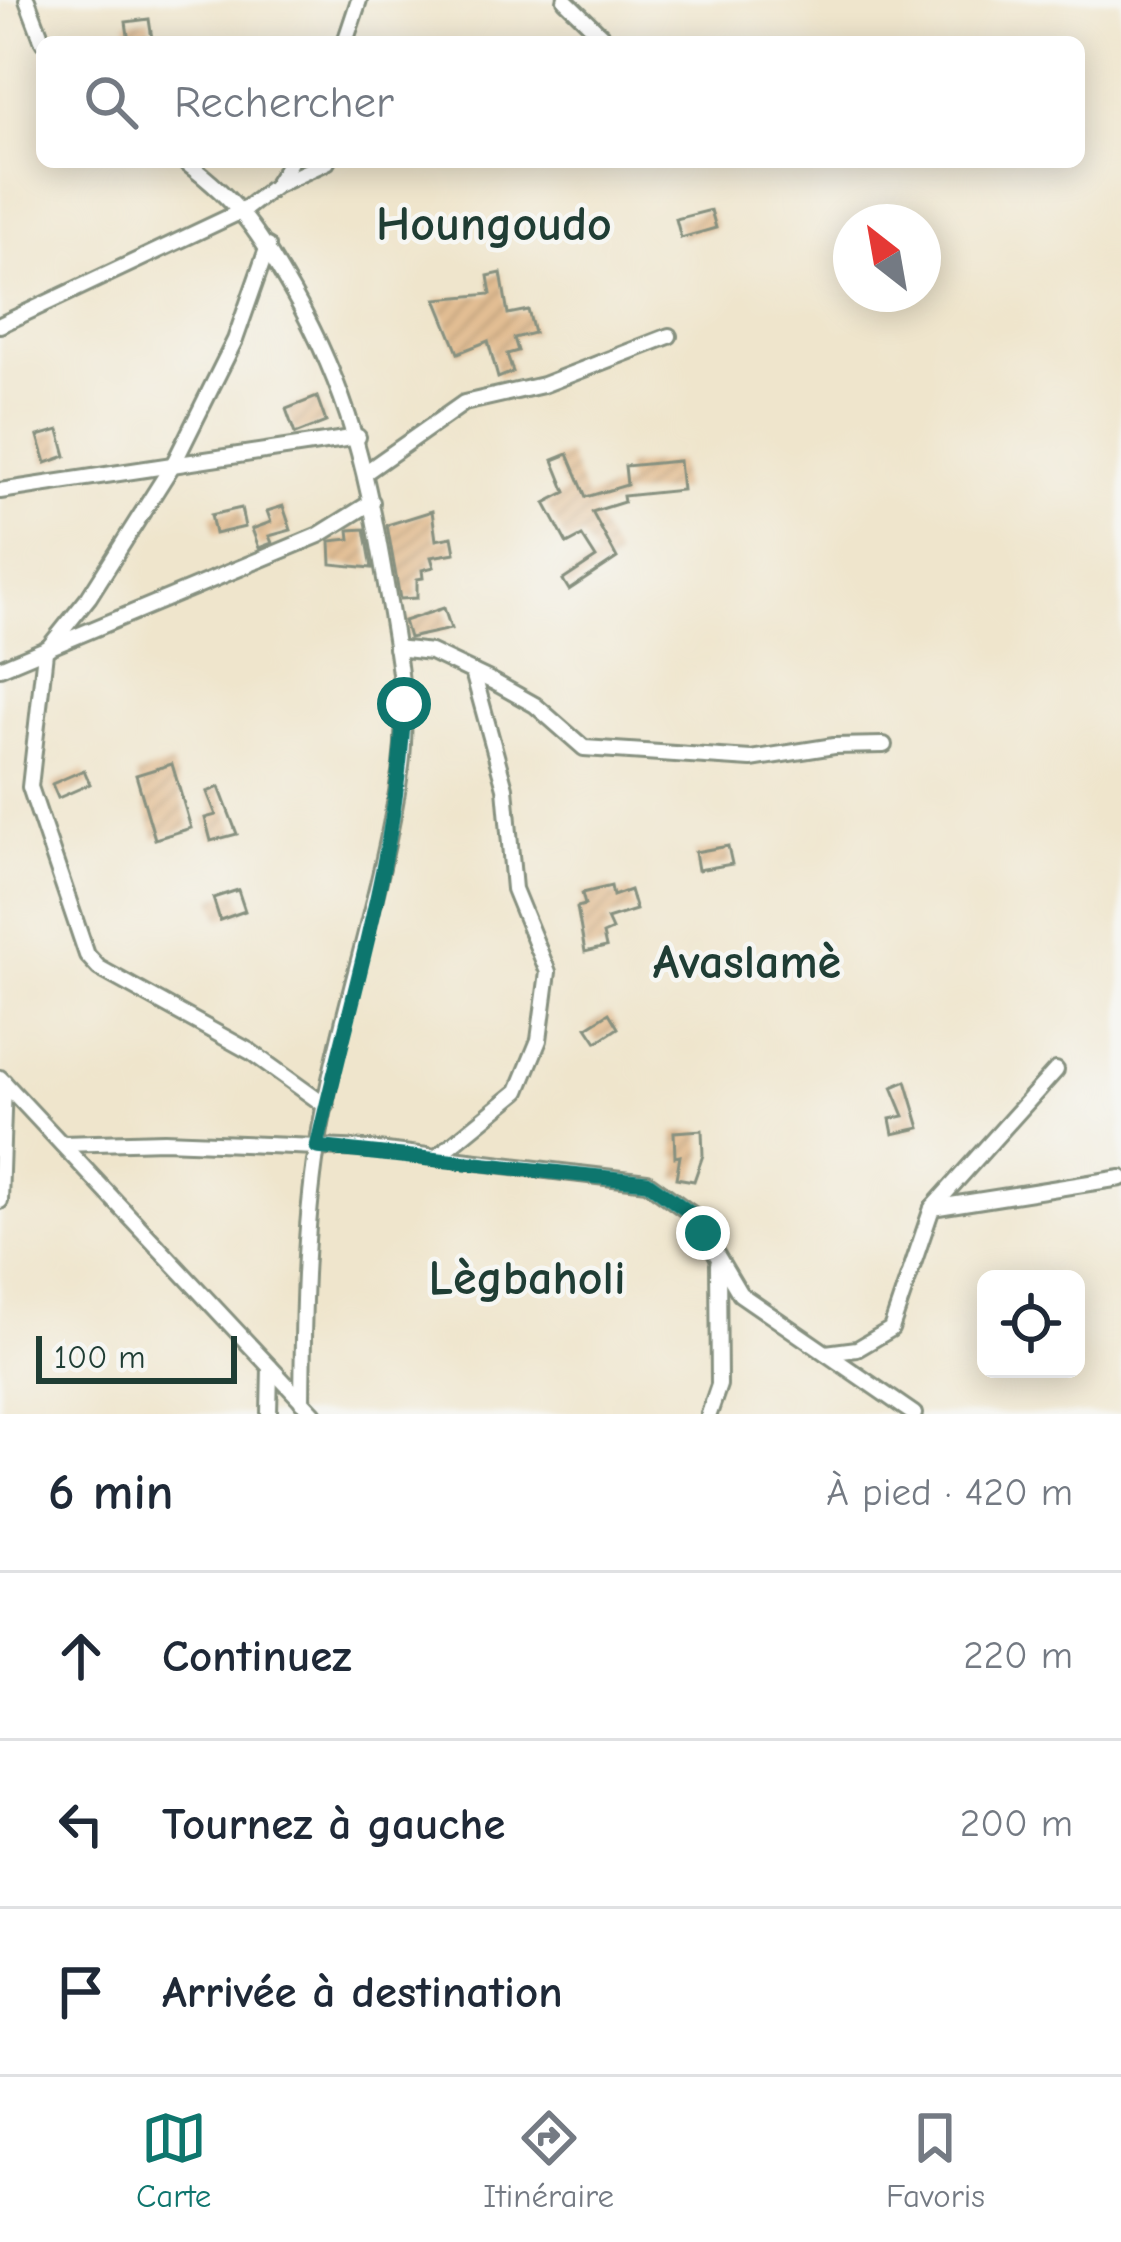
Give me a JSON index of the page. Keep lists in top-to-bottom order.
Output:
{
  "districts": ["Houngoudo", "Avaslamè", "Lègbaholi"],
  "scale_bar": "100 m",
  "north": "top left",
  "page": {
    "search": "Rechercher",
    "scale": "100 m",
    "heading": ["6 min", "À pied · 420 m"],
    "list": [
      ["Continuez", "220 m"],
      ["Tournez à gauche", "200 m"],
      "Arrivée à destination"
    ],
    "nav": ["Carte", "Itinéraire", "Favoris"]
  }
}
